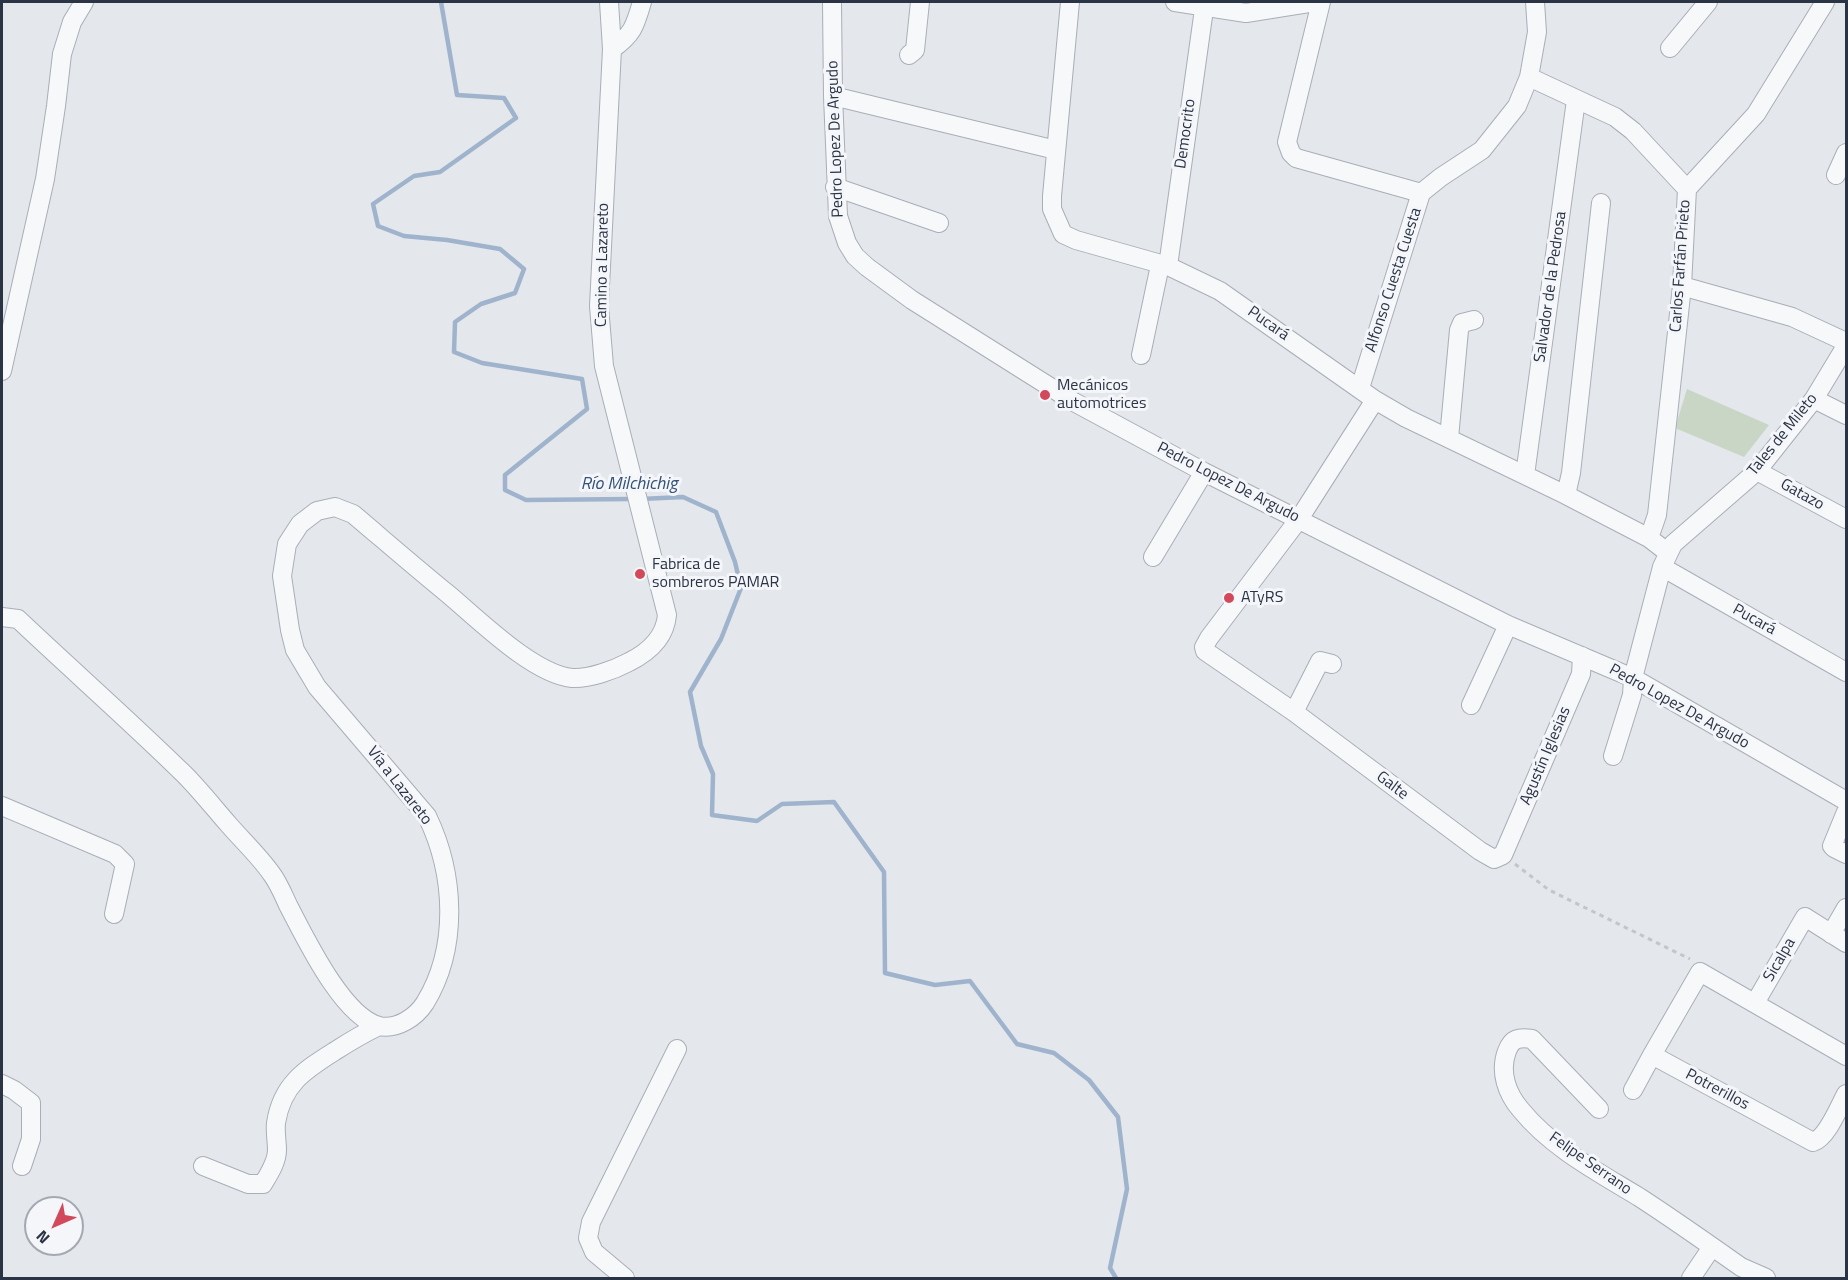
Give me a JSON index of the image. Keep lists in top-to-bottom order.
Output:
{
  "streets": {
    "street": [
      "Democrito",
      "Pedro Lopez De Argudo",
      "Camino a Lazareto",
      "Carlos Farfán Prieto",
      "Alfonso Cuesta Cuesta",
      "Salvador de la Pedrosa",
      "Pucará",
      "Tales de Mileto",
      "Gatazo",
      "Agustín Iglesias",
      "Vía a Lazareto",
      "Galte",
      "Sicalpa",
      "Potrerillos",
      "Felipe Serrano"
    ]
  },
  "crossings": [
    ["Democrito", "Pucará"],
    ["Pedro Lopez De Argudo", "Agustín Iglesias"],
    ["Pedro Lopez De Argudo", "Galte"],
    ["Camino a Lazareto", "Vía a Lazareto"],
    ["Carlos Farfán Prieto", "Pucará"],
    ["Alfonso Cuesta Cuesta", "Pucará"],
    ["Salvador de la Pedrosa", "Pucará"],
    ["Pucará", "Tales de Mileto"],
    ["Pucará", "Galte"],
    ["Tales de Mileto", "Gatazo"],
    ["Agustín Iglesias", "Galte"]
  ],
  "water": ["Río Milchichig"],
  "places": ["Mecánicos automotrices", "Fabrica de sombreros PAMAR", "ATyRS"],
  "north": "bottom left"
}
